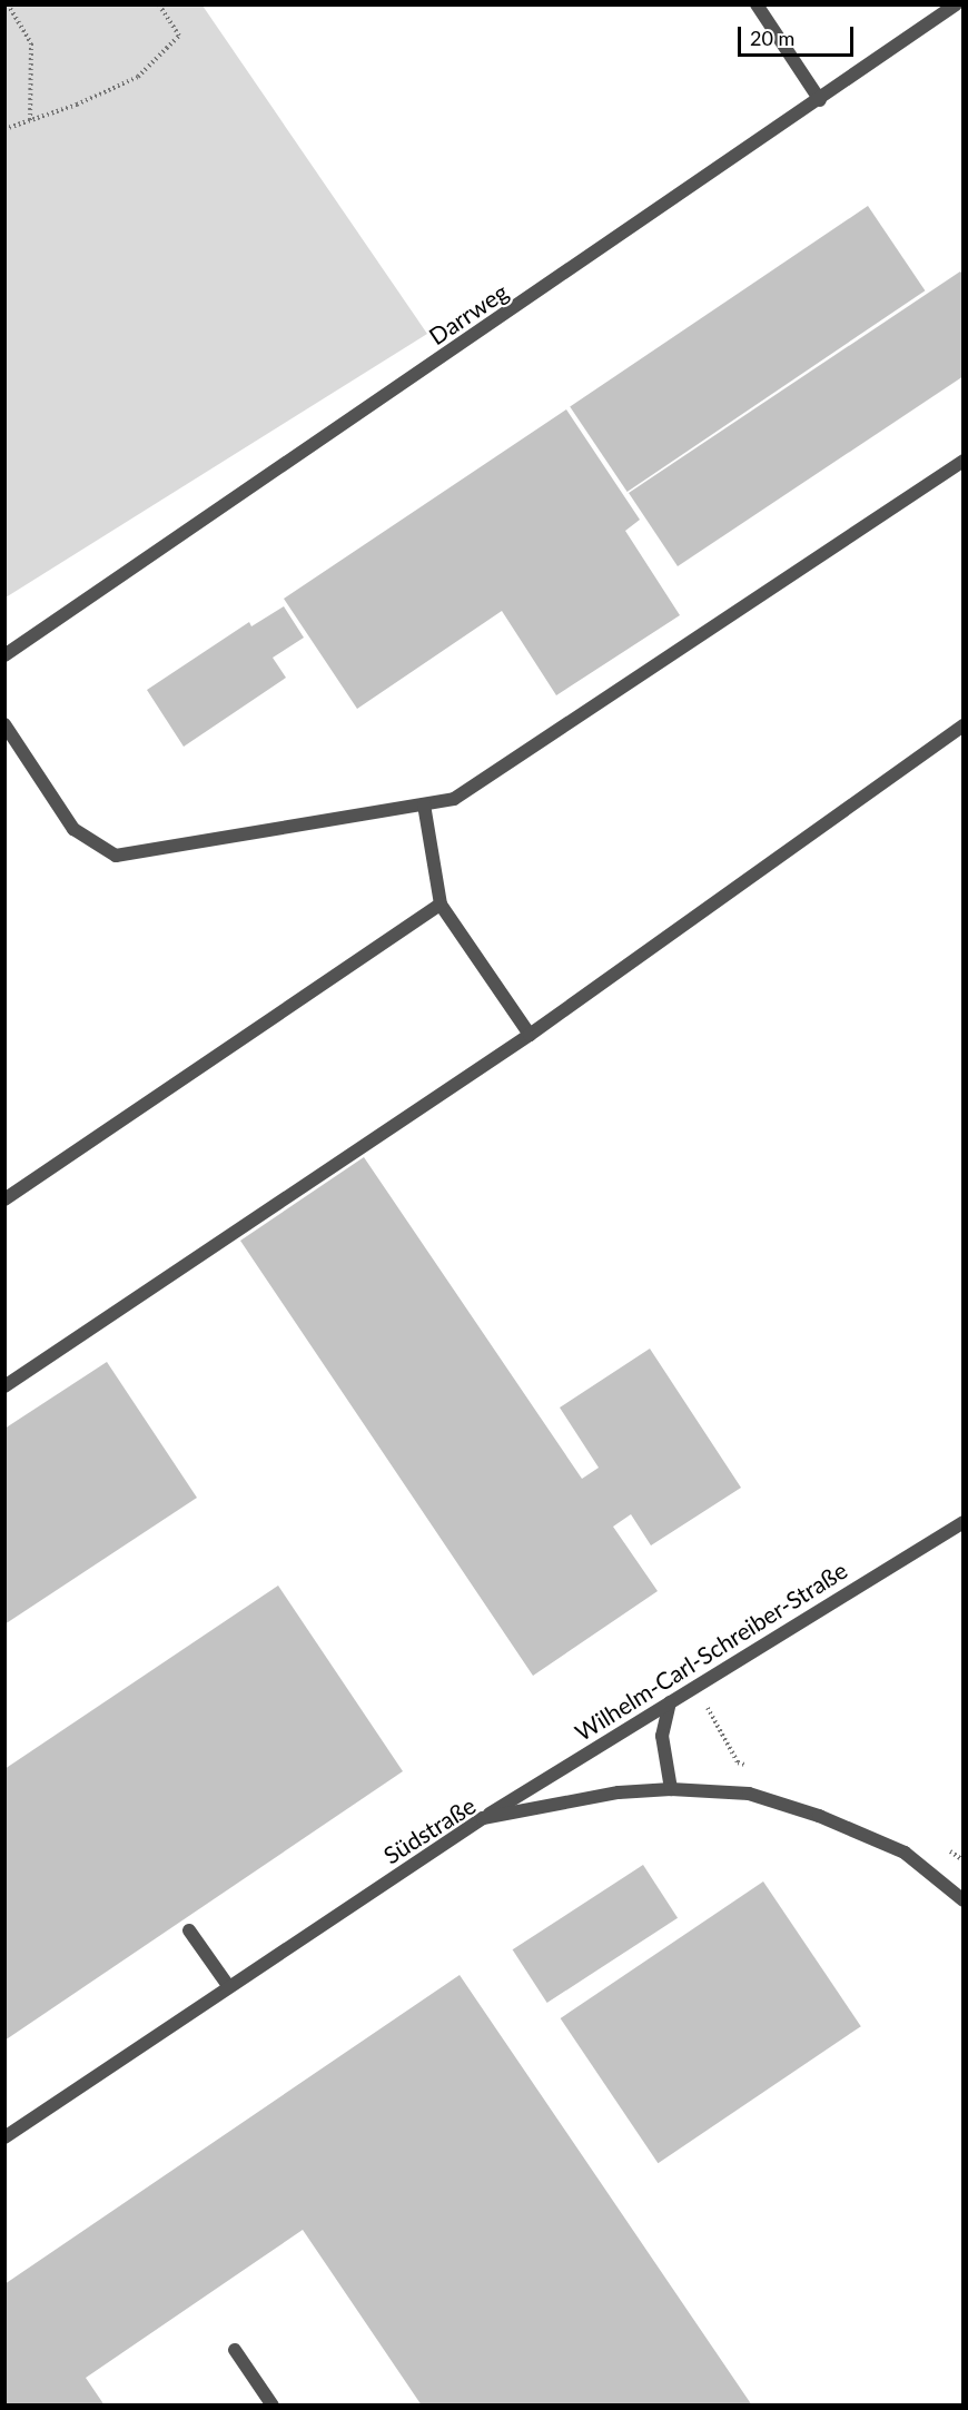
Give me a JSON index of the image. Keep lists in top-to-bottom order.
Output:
{
  "streets": {
    "street": ["Darrweg", "Wilhelm-Carl-Schreiber-Straße", "Südstraße"]
  },
  "crossings": [
    ["Wilhelm-Carl-Schreiber-Straße", "Südstraße"]
  ],
  "scale_bar": "20 m"
}
